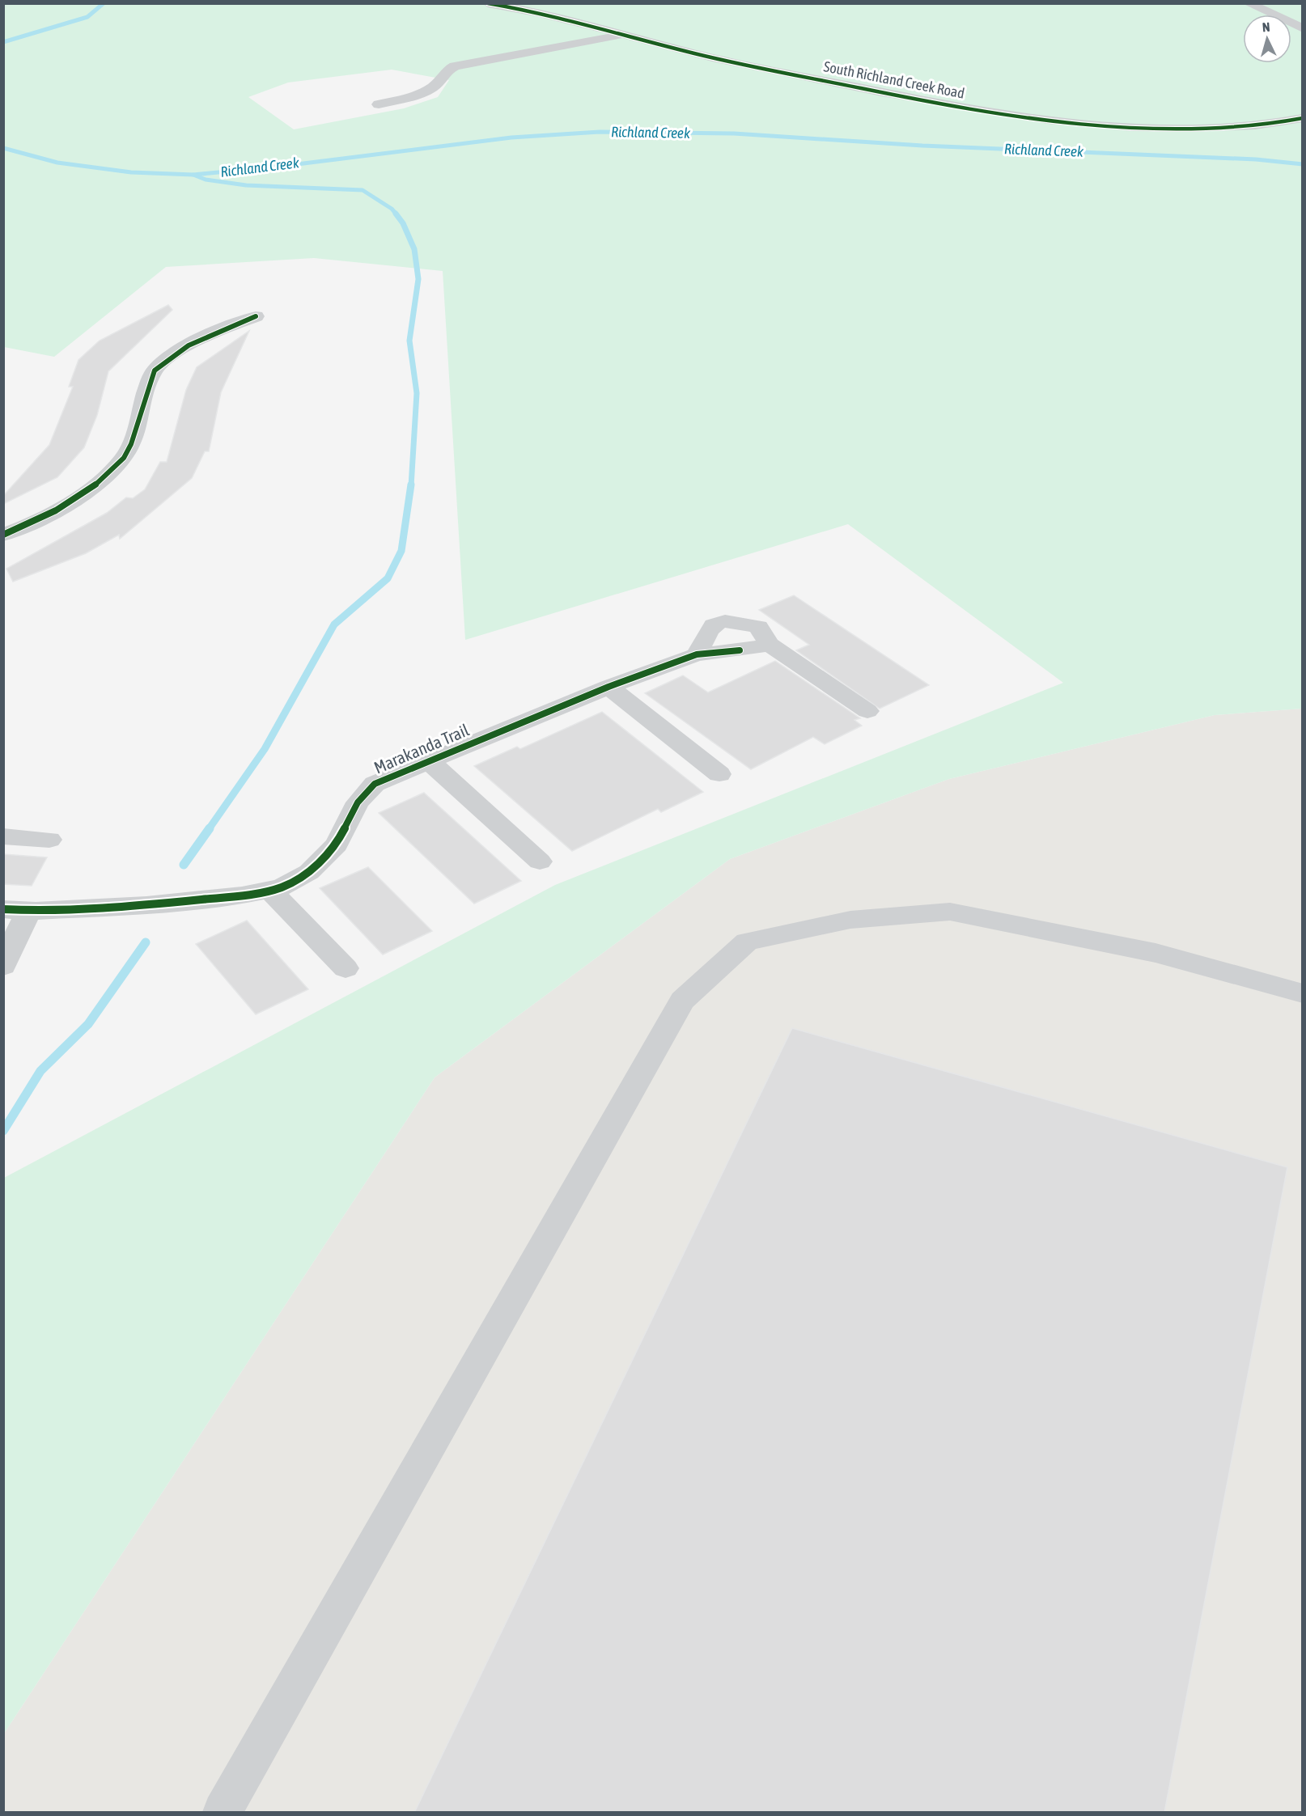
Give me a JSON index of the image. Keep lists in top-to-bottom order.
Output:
{
  "streets": {
    "street": ["South Richland Creek Road", "Marakanda Trail"]
  },
  "water": ["Richland Creek"],
  "north": "top"
}
